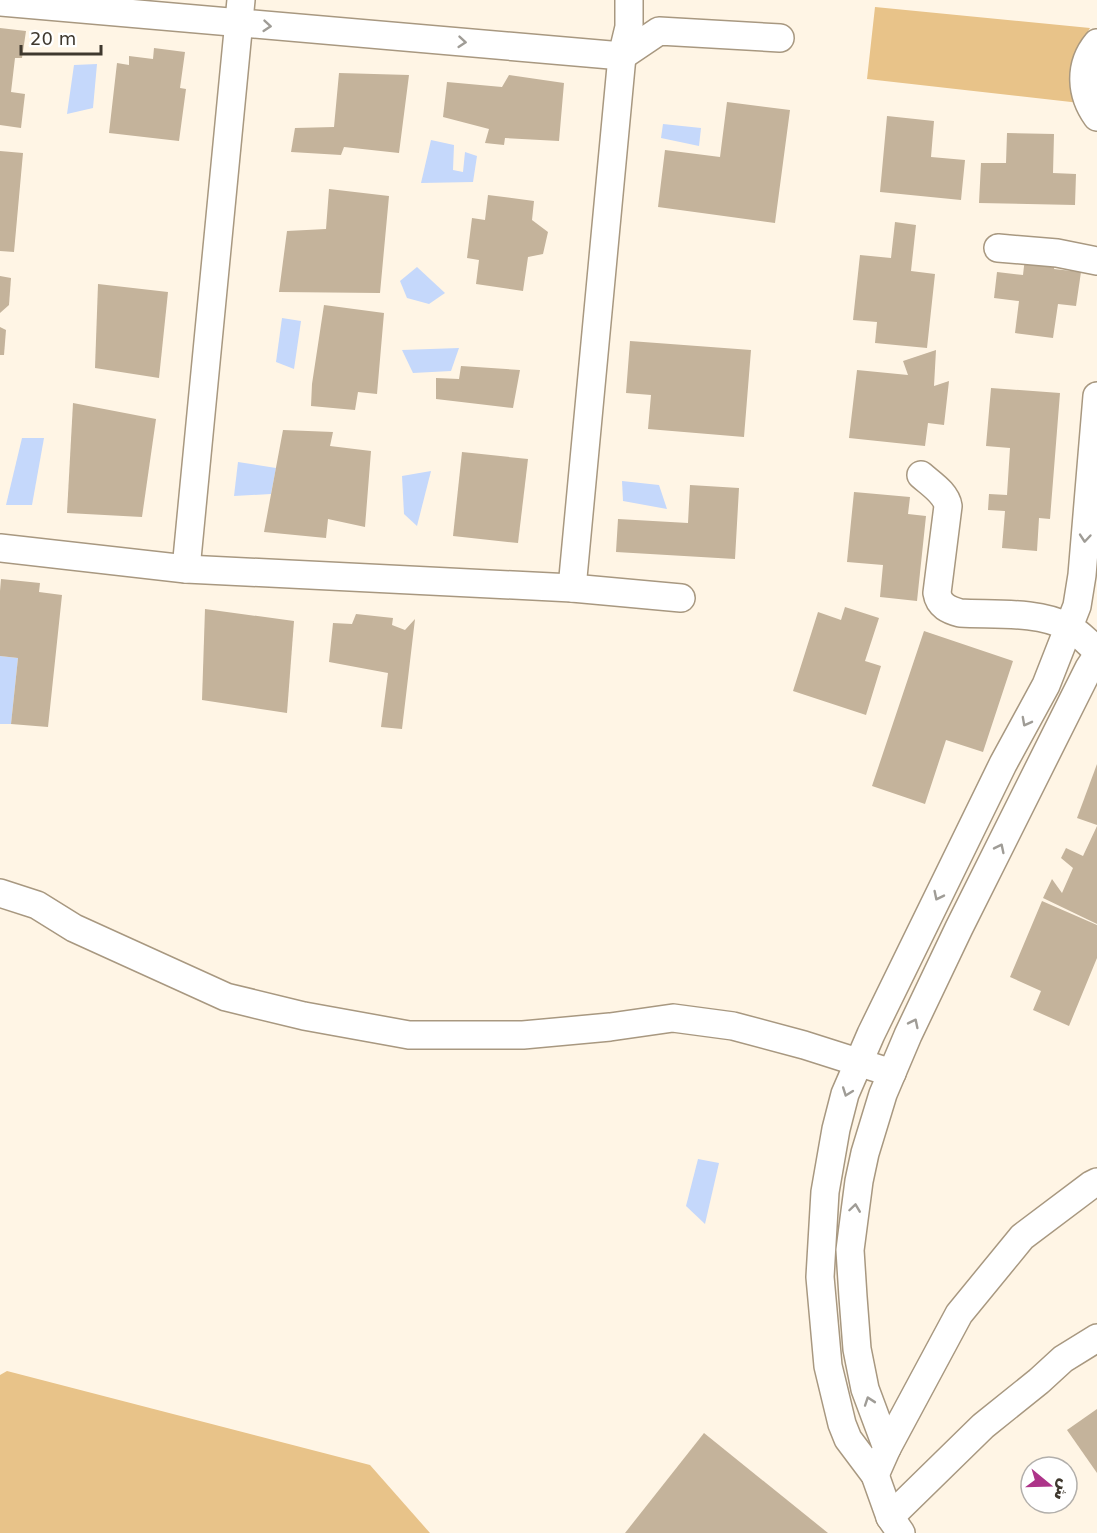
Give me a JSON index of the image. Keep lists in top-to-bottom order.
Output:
{
  "scale_bar": "20 m",
  "north": "right"
}
